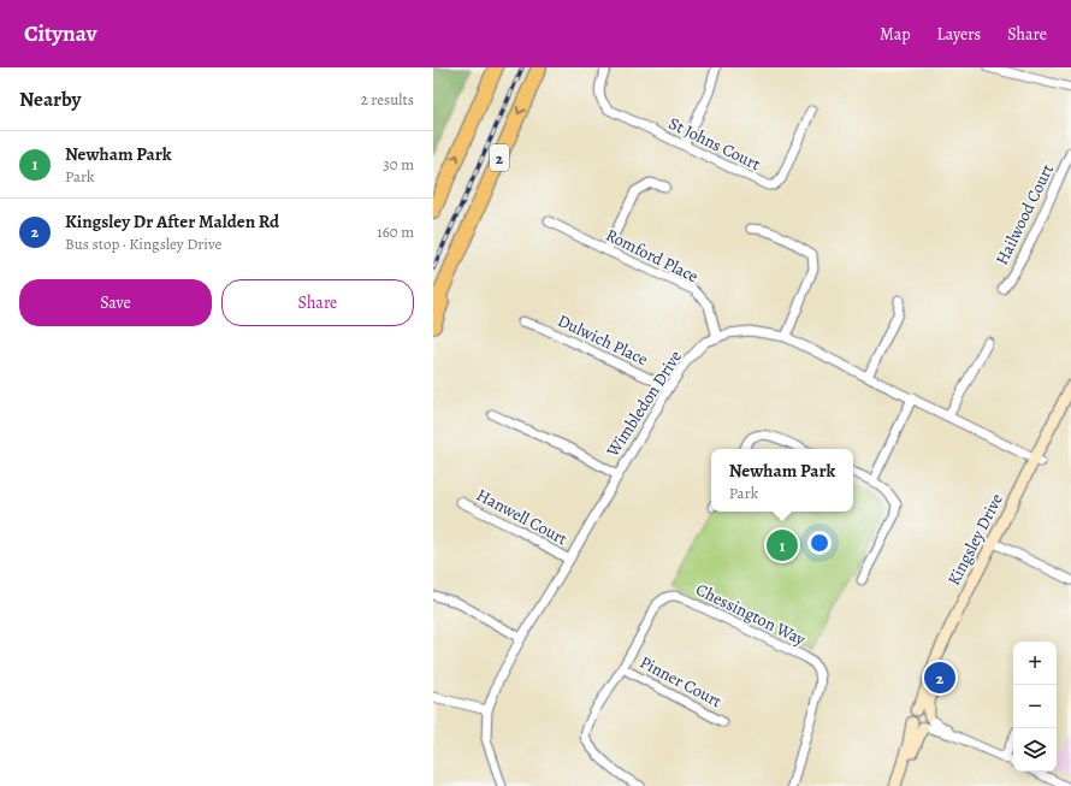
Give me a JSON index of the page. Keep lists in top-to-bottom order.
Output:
{
  "streets": {
    "highway": ["2"],
    "main road": ["Kingsley Drive"],
    "street": [
      "St Johns Court",
      "Hailwood Court",
      "Romford Place",
      "Dulwich Place",
      "Wimbledon Drive",
      "Hanwell Court",
      "Chessington Way",
      "Pinner Court"
    ]
  },
  "crossings": [
    ["Romford Place", "Wimbledon Drive"],
    ["Dulwich Place", "Wimbledon Drive"],
    ["Wimbledon Drive", "Hanwell Court"],
    ["Wimbledon Drive", "Kingsley Drive"],
    ["Chessington Way", "Pinner Court"]
  ],
  "page": {
    "header": "Citynav",
    "nav": ["Map", "Layers", "Share"],
    "heading": ["Nearby", "2 results"],
    "list": [
      {
        "mark": "1",
        "name": "Newham Park",
        "note": "Park",
        "value": "30 m"
      },
      {
        "mark": "2",
        "name": "Kingsley Dr After Malden Rd",
        "note": "Bus stop · Kingsley Drive",
        "value": "160 m"
      }
    ],
    "buttons": ["Save", "Share"],
    "popup": ["Newham Park", "Park"],
    "pins": ["1", "2"],
    "map_buttons": ["+", "−"]
  }
}
